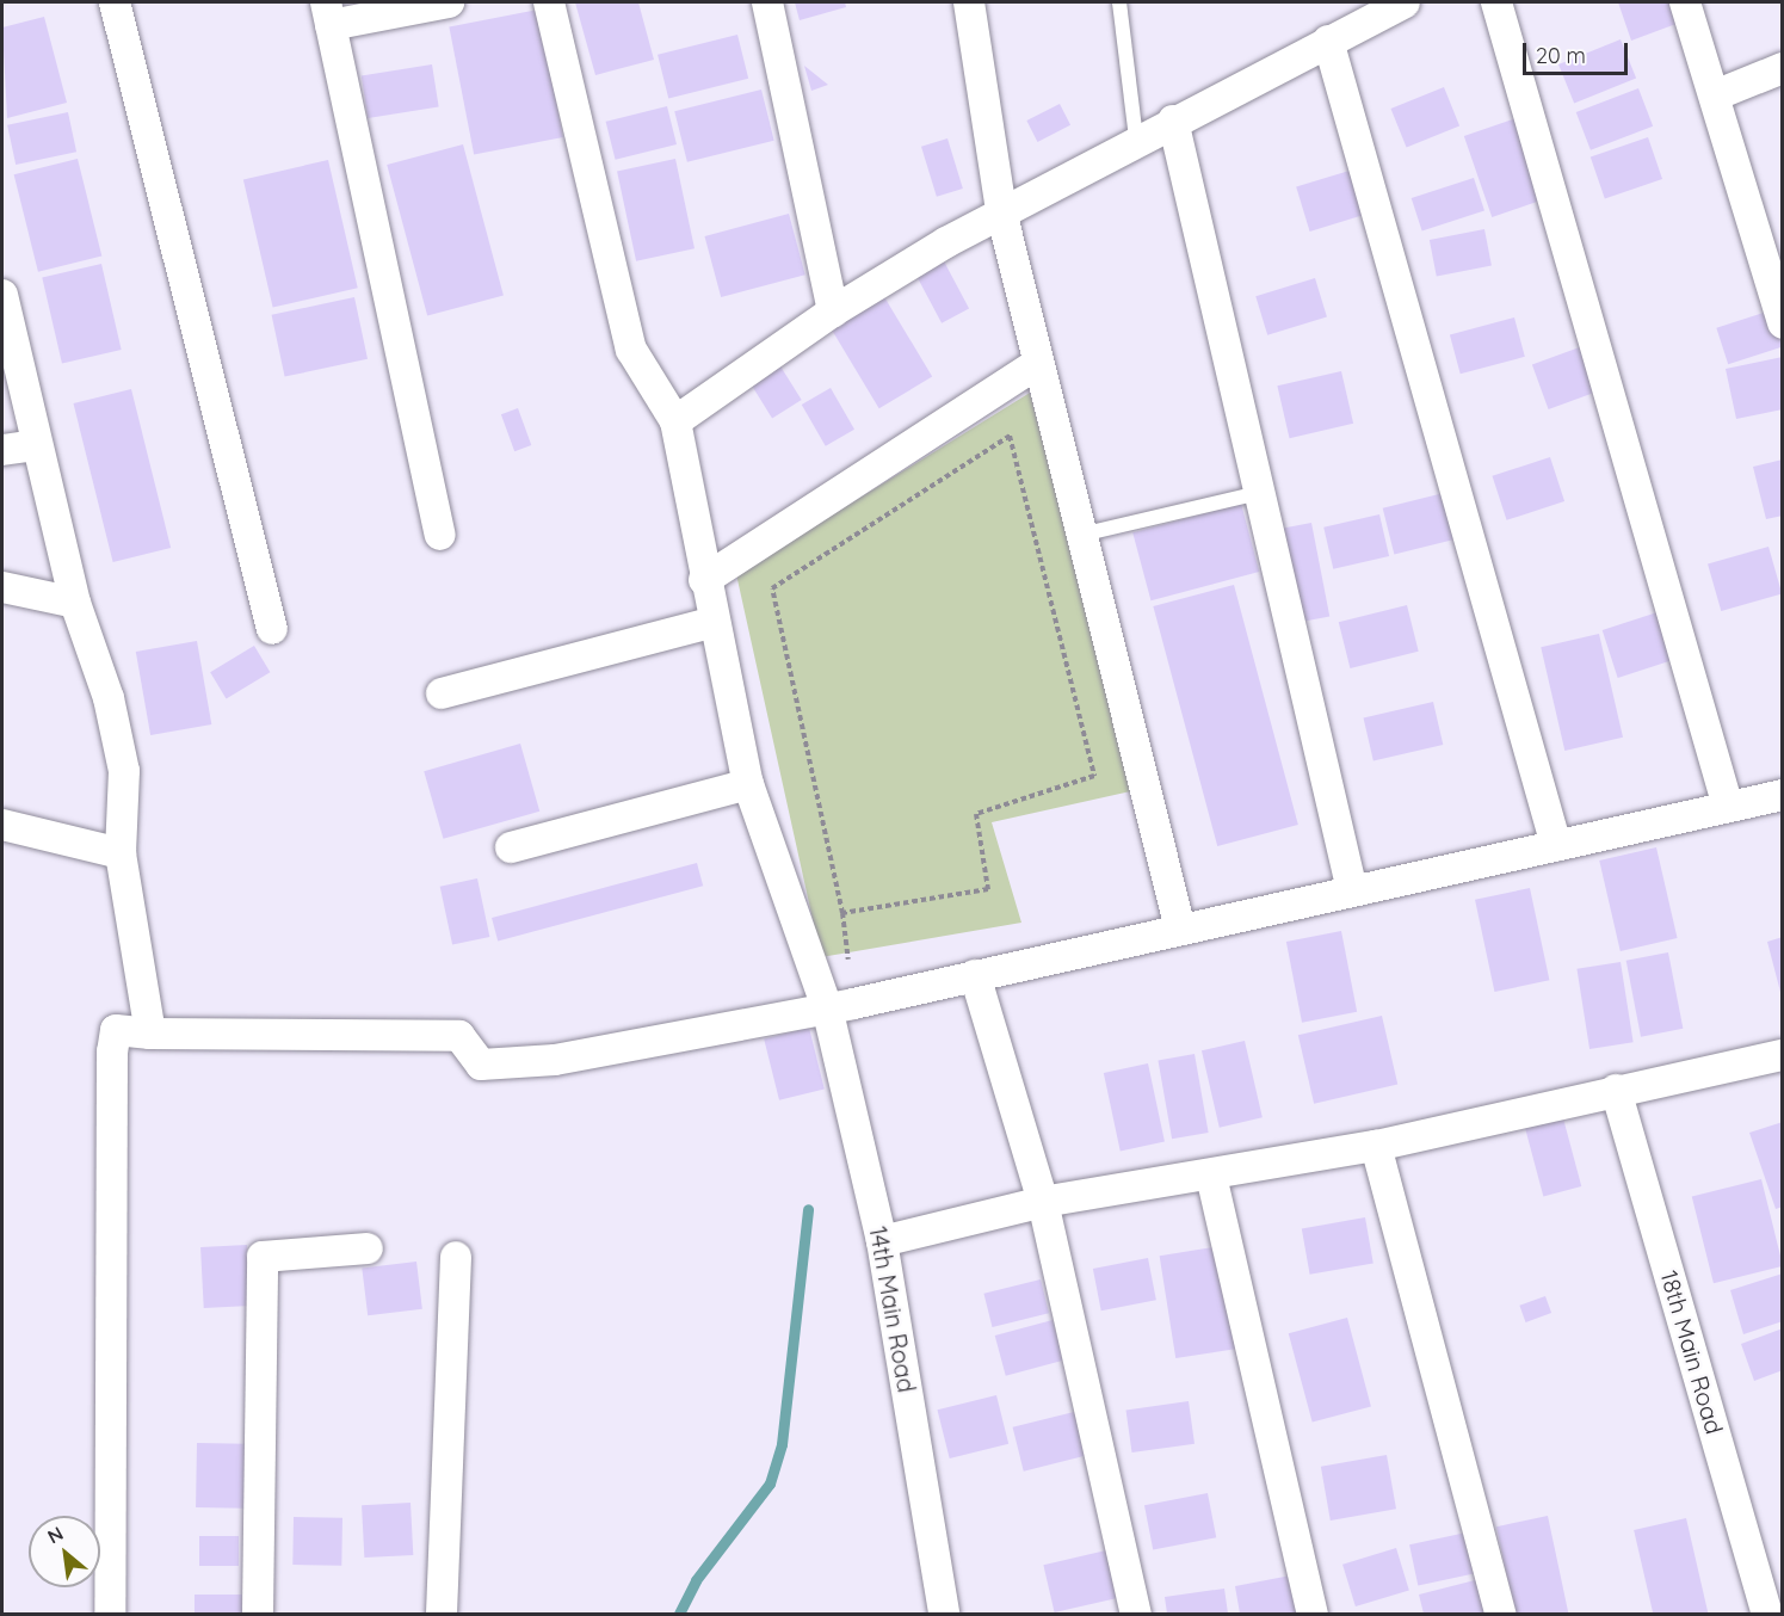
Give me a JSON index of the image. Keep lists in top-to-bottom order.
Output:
{
  "streets": {
    "street": ["14th Main Road", "18th Main Road"]
  },
  "scale_bar": "20 m",
  "north": "top left"
}
